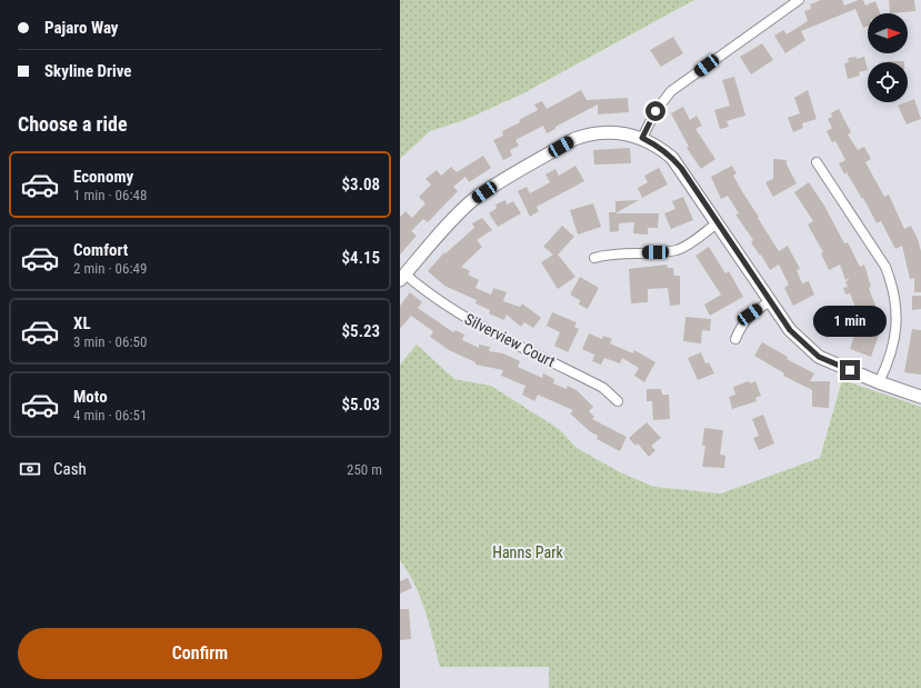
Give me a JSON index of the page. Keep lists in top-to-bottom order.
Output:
{
  "streets": {
    "street": ["Silverview Court"]
  },
  "parks": ["Hanns Park"],
  "north": "right",
  "page": {
    "banner": ["Pajaro Way", "Skyline Drive"],
    "heading": "Choose a ride",
    "list": [
      {
        "name": "Economy",
        "note": "1 min · 06:48",
        "value": "$3.08"
      },
      {
        "name": "Comfort",
        "note": "2 min · 06:49",
        "value": "$4.15"
      },
      {
        "name": "XL",
        "note": "3 min · 06:50",
        "value": "$5.23"
      },
      {
        "name": "Moto",
        "note": "4 min · 06:51",
        "value": "$5.03"
      }
    ],
    "bubble": "1 min",
    "pay": ["Cash", "250 m"],
    "buttons": "Confirm"
  }
}
